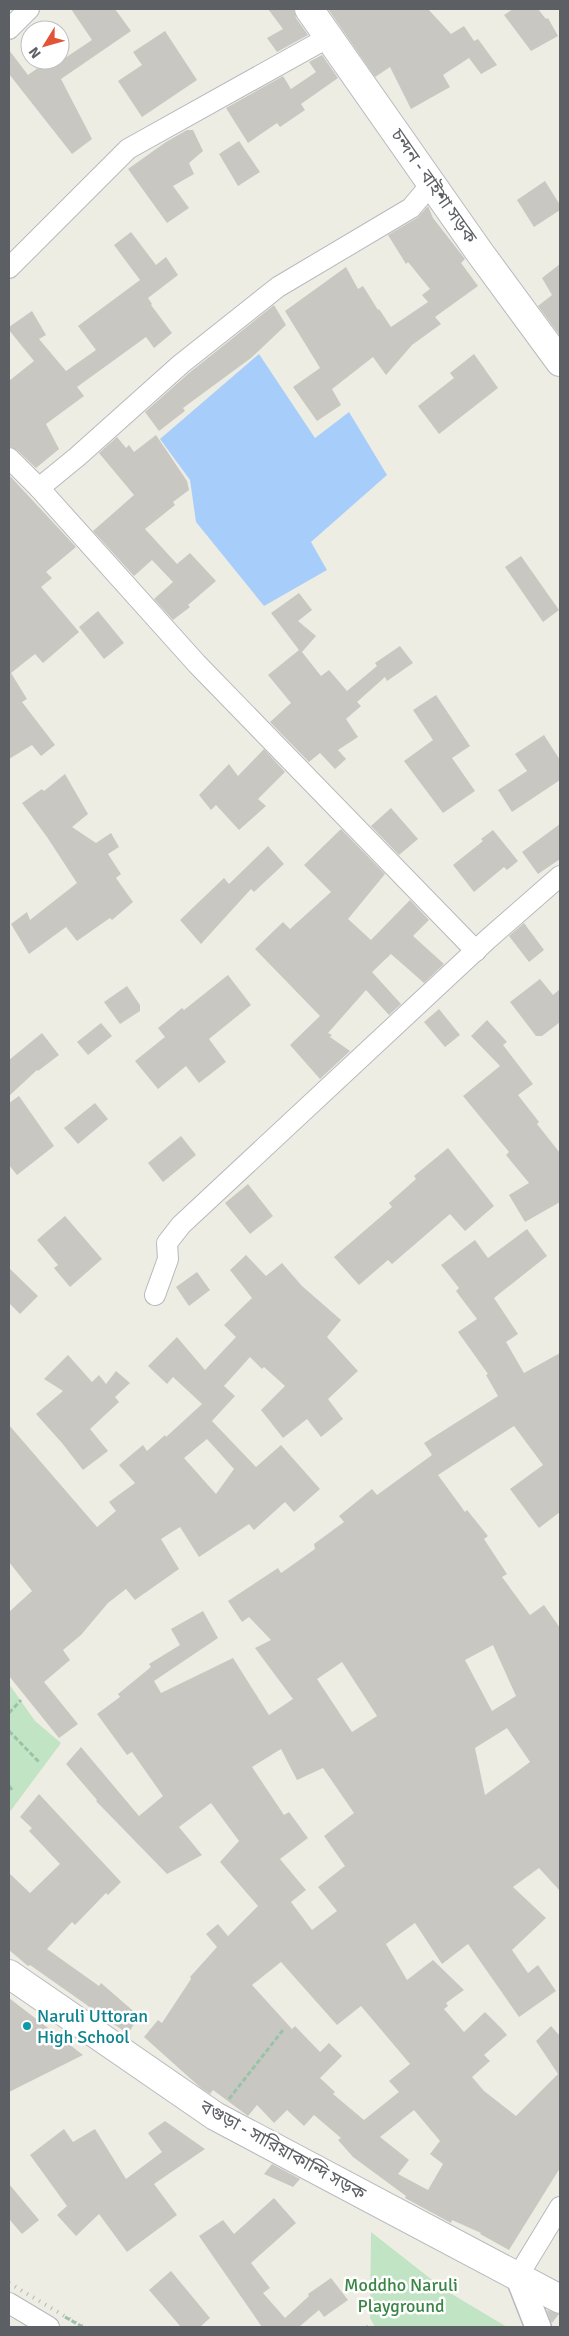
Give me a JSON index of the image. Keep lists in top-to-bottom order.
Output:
{
  "streets": {
    "main road": ["চন্দন - বাইশা সড়ক", "বগুড়া - সারিয়াকান্দি সড়ক"]
  },
  "parks": ["Moddho Naruli Playground"],
  "places": ["Naruli Uttoran High School"],
  "north": "bottom left"
}
